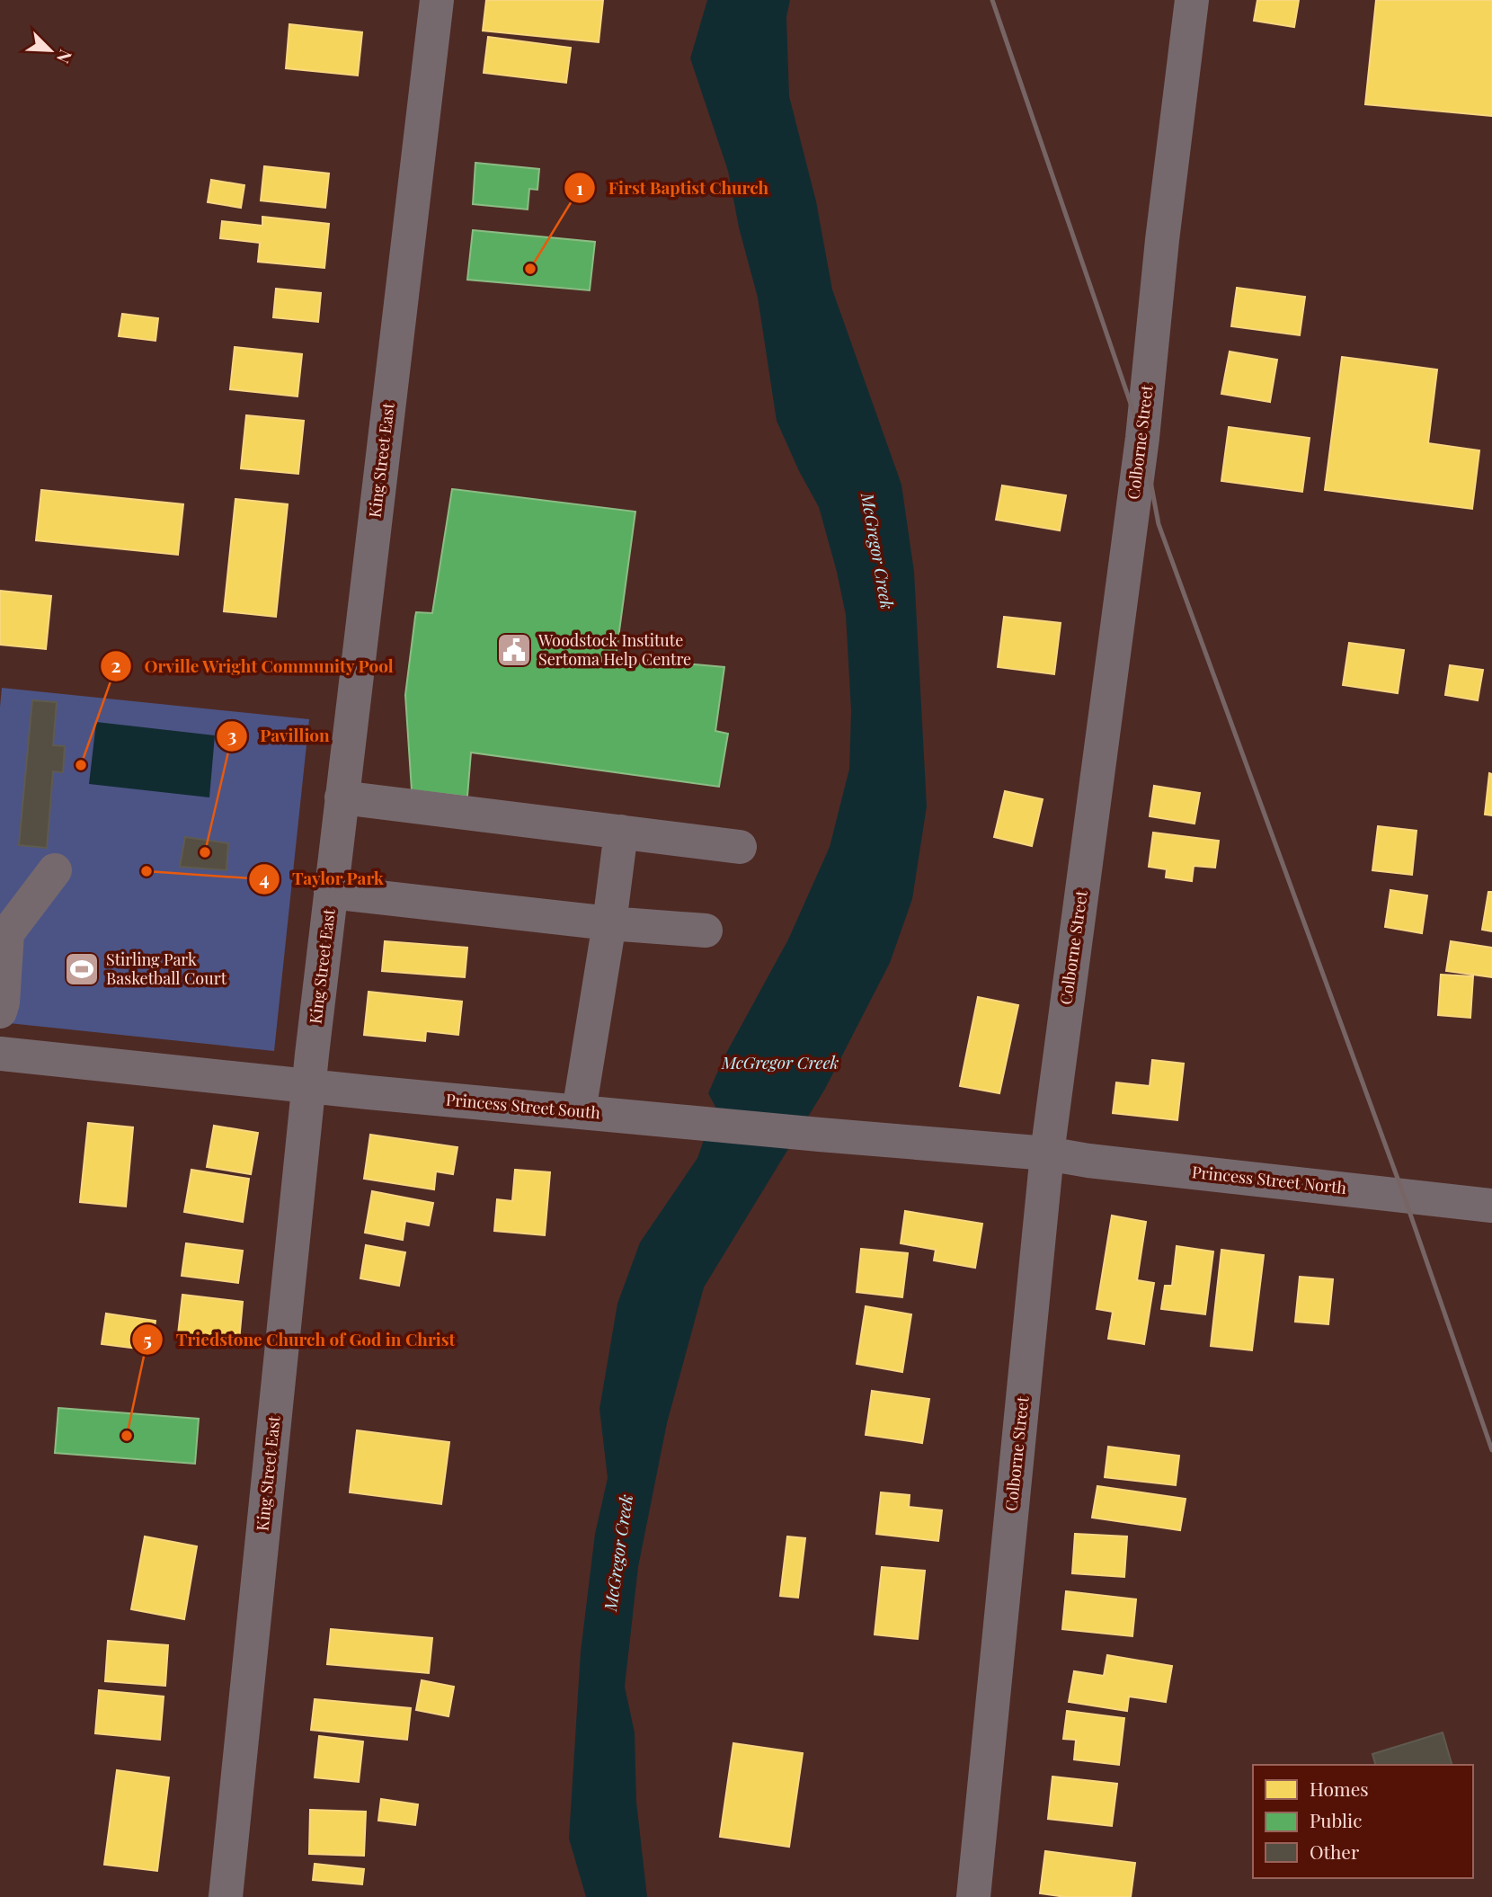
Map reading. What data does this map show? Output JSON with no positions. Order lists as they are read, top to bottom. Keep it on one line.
{"streets":{"street":["Colborne Street","King Street East","Princess Street South","Princess Street North"]},"crossings":[["Colborne Street","Princess Street South"],["Colborne Street","Princess Street North"],["King Street East","Princess Street South"],["Princess Street South","Princess Street North"]],"water":["McGregor Creek"],"places":{"other":["First Baptist Church","Orville Wright Community Pool","Pavillion","Taylor Park","Triedstone Church of God in Christ"],"public building":["Woodstock Institute Sertoma Help Centre"],"sports":["Stirling Park Basketball Court"]},"legend":["Homes","Public","Other"],"north":"bottom right"}
